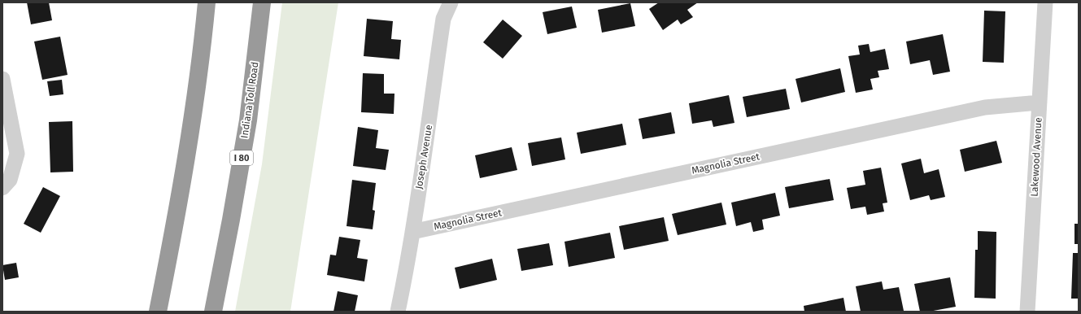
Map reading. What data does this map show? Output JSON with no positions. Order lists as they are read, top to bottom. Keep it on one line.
{"streets":{"highway":["Indiana Toll Road","I 80"],"street":["Joseph Avenue","Lakewood Avenue","Magnolia Street"]},"crossings":[["Joseph Avenue","Magnolia Street"],["Lakewood Avenue","Magnolia Street"]]}
